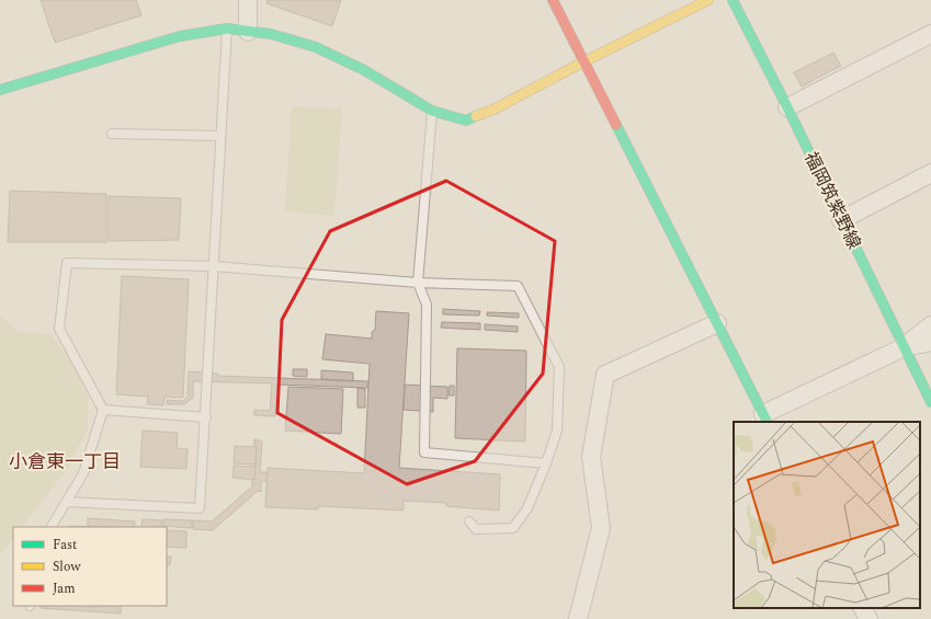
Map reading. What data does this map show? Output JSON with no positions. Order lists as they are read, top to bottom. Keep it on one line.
{"streets":{"street":["福岡筑紫野線"]},"districts":["小倉東一丁目"],"legend":["Fast","Slow","Jam"]}
